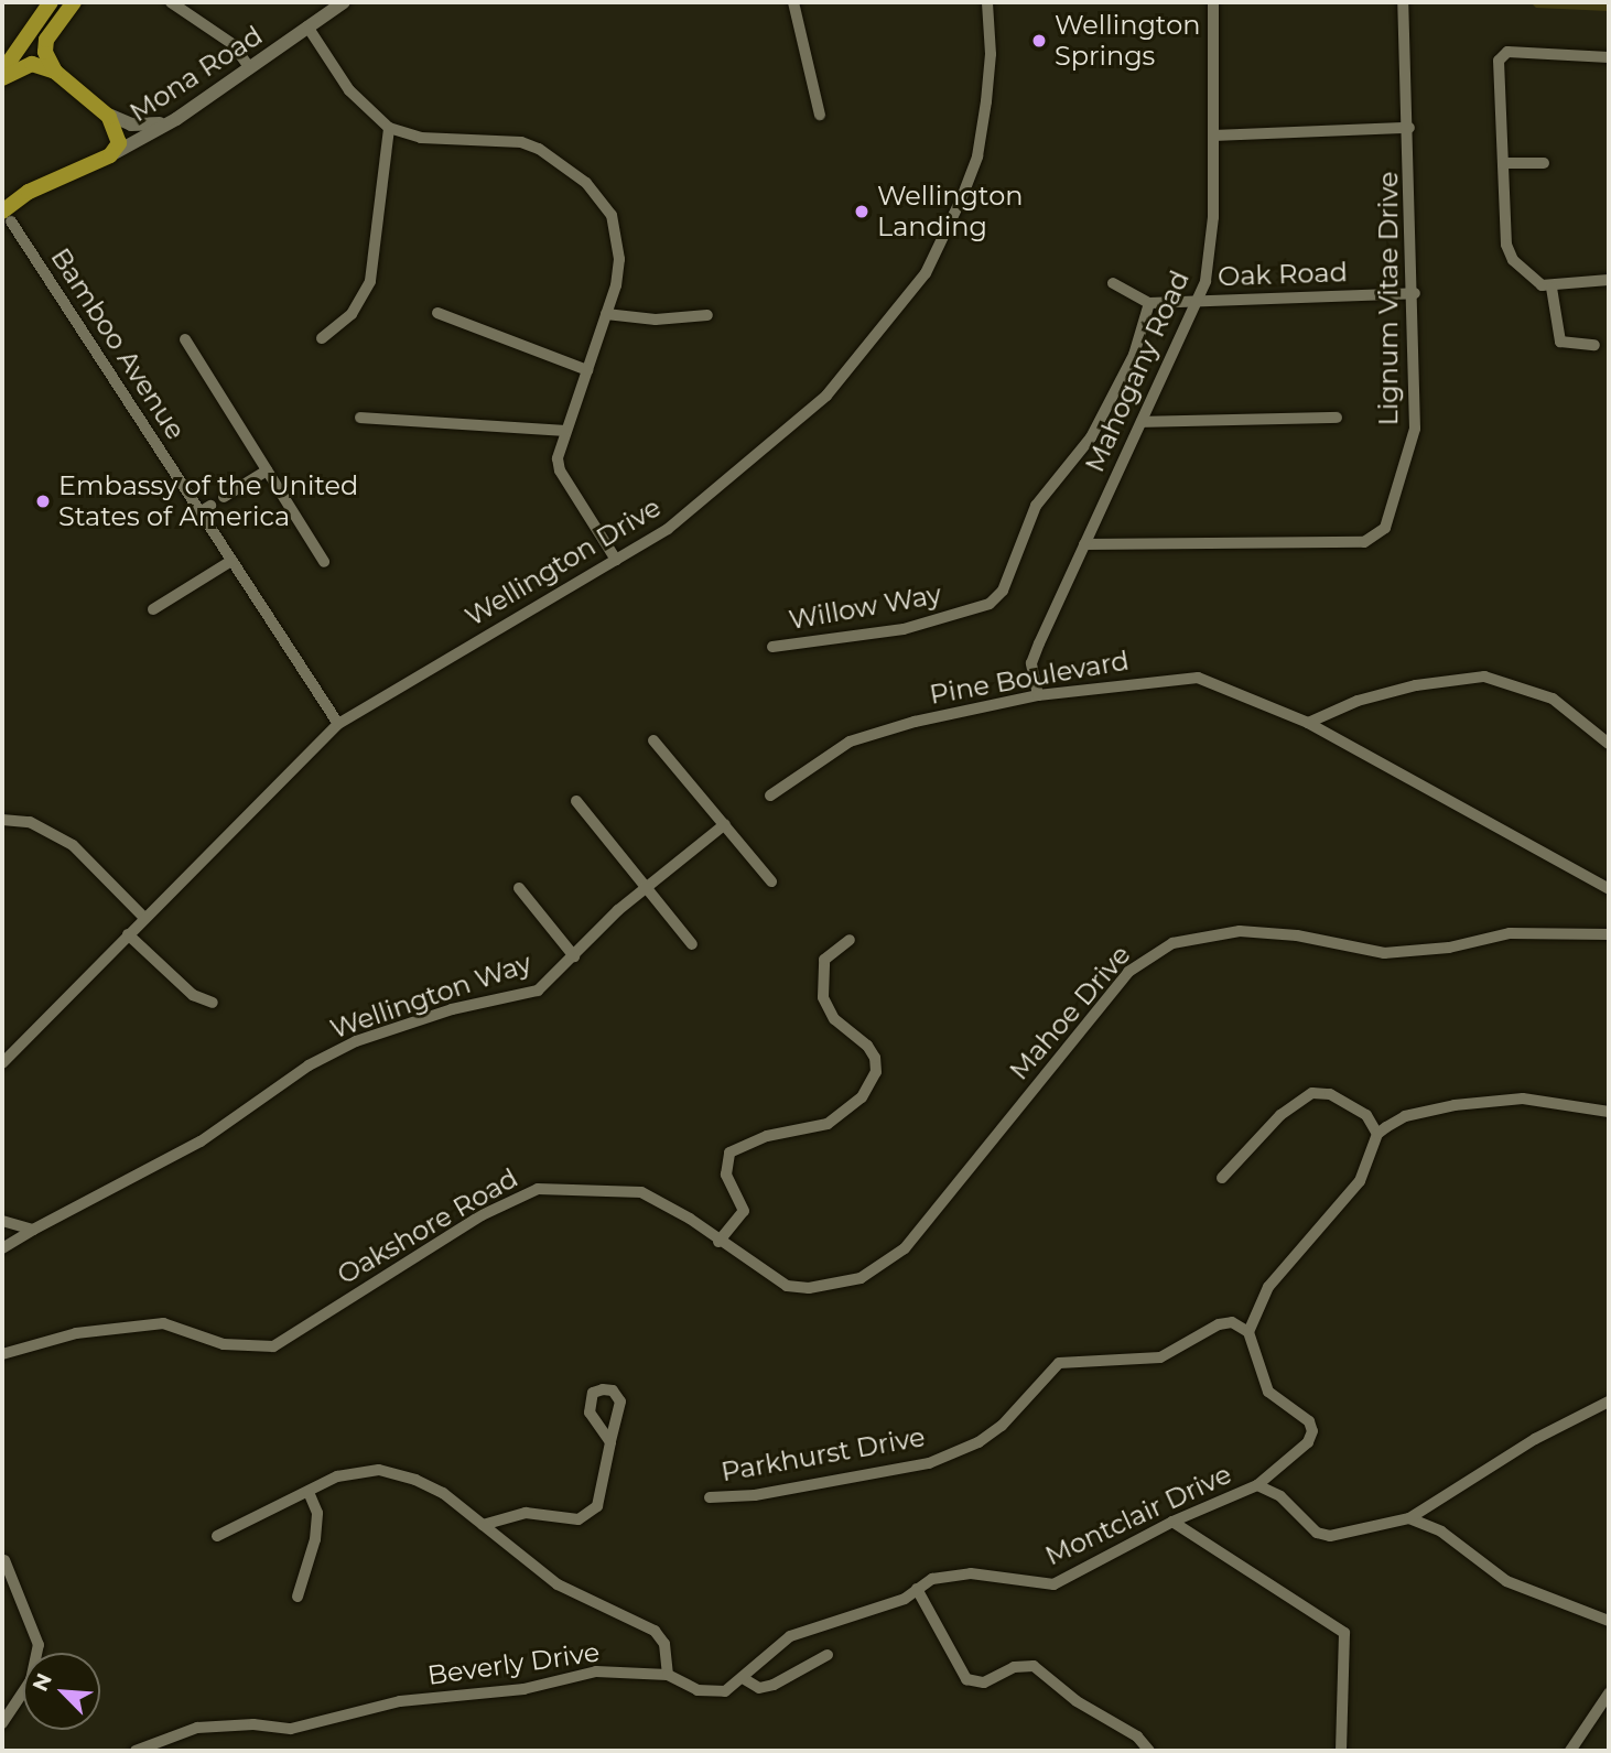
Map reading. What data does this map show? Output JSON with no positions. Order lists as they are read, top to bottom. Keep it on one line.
{"streets":{"street":["Mona Road","Oak Road","Lignum Vitae Drive","Bamboo Avenue","Mahogany Road","Wellington Drive","Willow Way","Pine Boulevard","Wellington Way","Mahoe Drive","Oakshore Road","Parkhurst Drive","Montclair Drive","Beverly Drive"]},"crossings":[["Oak Road","Lignum Vitae Drive"],["Oak Road","Mahogany Road"],["Lignum Vitae Drive","Mahogany Road"],["Bamboo Avenue","Wellington Drive"],["Mahogany Road","Pine Boulevard"],["Mahoe Drive","Oakshore Road"],["Montclair Drive","Beverly Drive"]],"places":["Wellington Springs","Wellington Landing","Embassy of the United States of America"],"north":"top left"}
